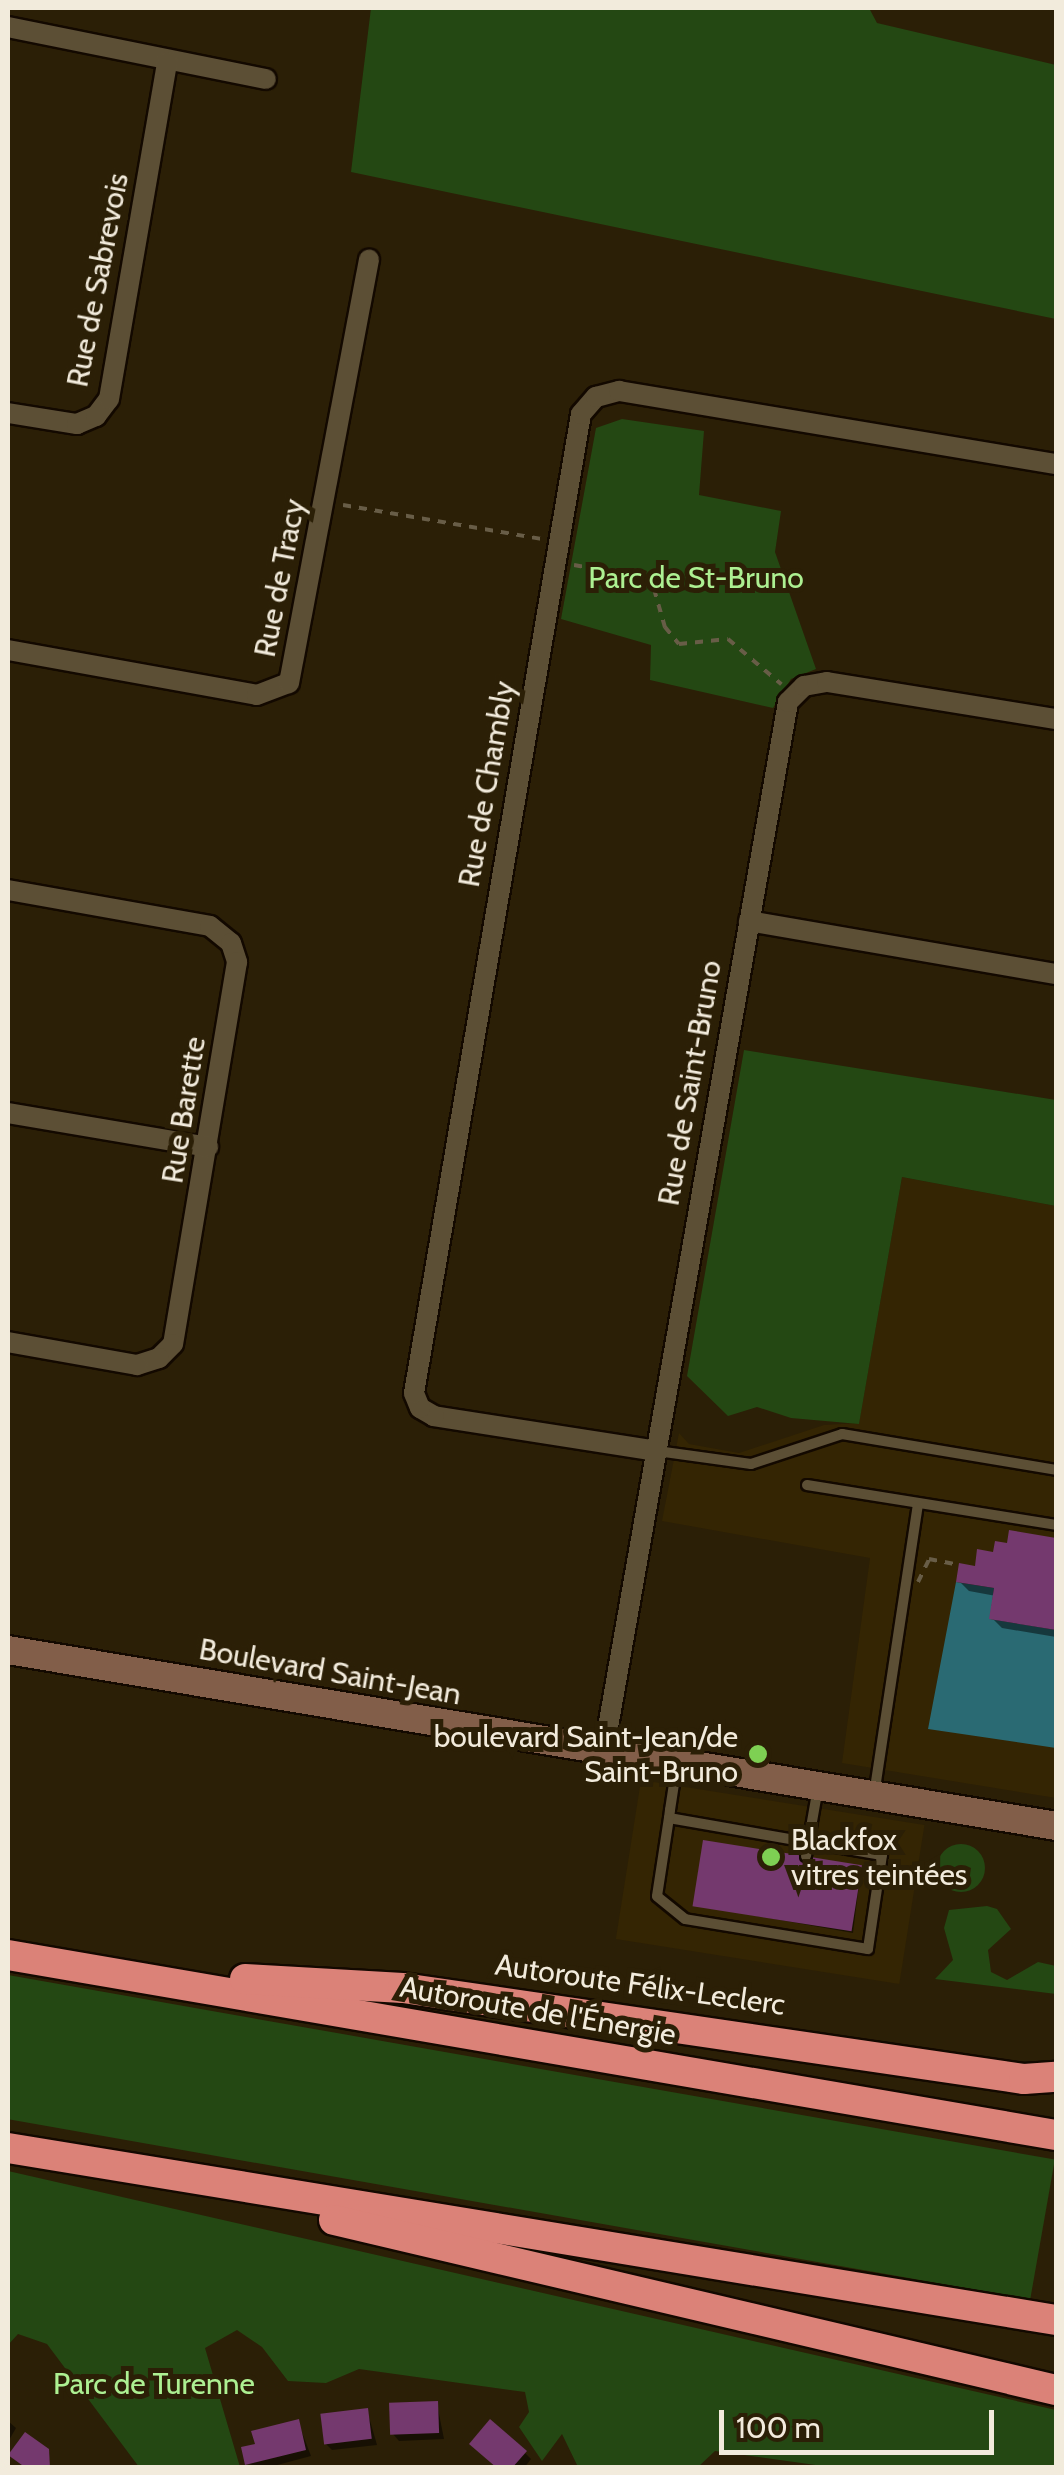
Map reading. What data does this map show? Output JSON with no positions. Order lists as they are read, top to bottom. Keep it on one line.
{"streets":{"highway":["Autoroute Félix-Leclerc","Autoroute de l'Énergie"],"street":["Rue de Sabrevois","Rue de Tracy","Rue de Chambly","Rue de Saint-Bruno","Rue Barette","Boulevard Saint-Jean"]},"crossings":[["Rue de Chambly","Rue de Saint-Bruno"],["Rue de Saint-Bruno","Boulevard Saint-Jean"],["Autoroute Félix-Leclerc","Autoroute de l'Énergie"]],"parks":["Parc de St-Bruno","Parc de Turenne"],"places":["boulevard Saint-Jean/de Saint-Bruno","Blackfox vitres teintées"],"scale_bar":"100 m"}
